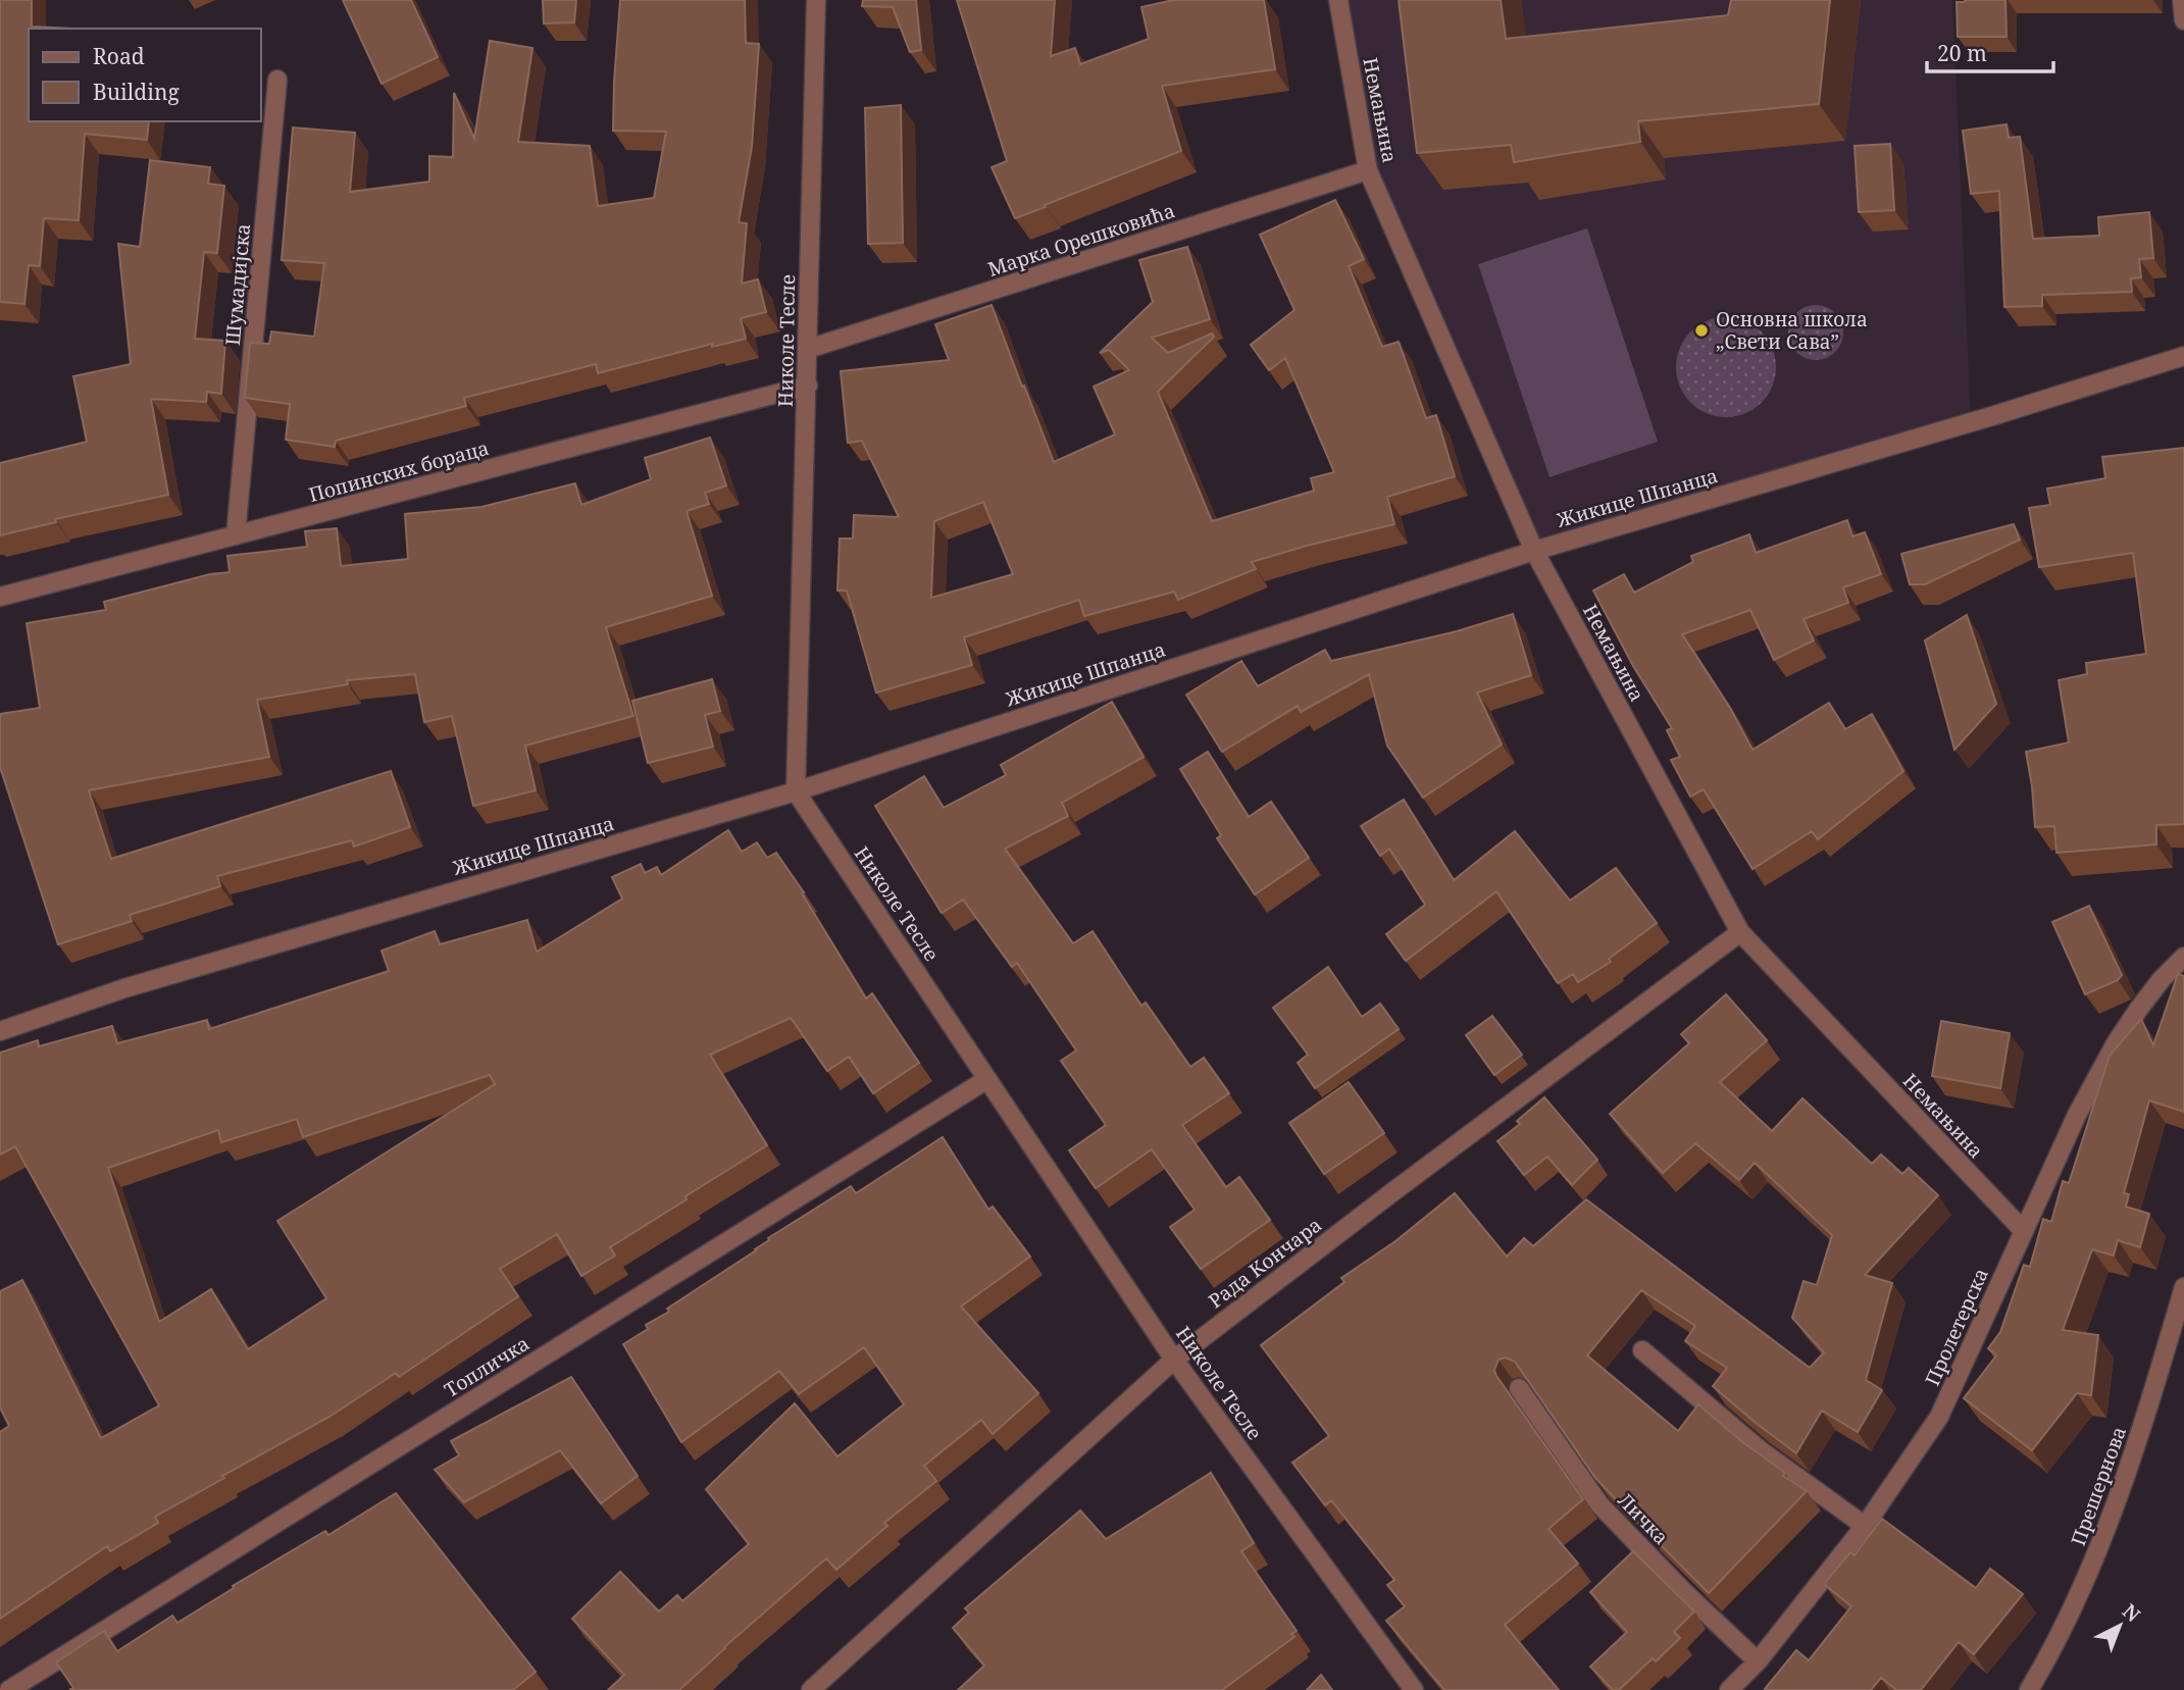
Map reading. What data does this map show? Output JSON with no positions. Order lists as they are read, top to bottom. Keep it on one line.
{"streets":{"street":["Немањина","Марка Орешковића","Шумадијска","Николе Тесле","Попинских бораца","Жикице Шпанца","Рада Кончара","Пролетерска","Топличка","Прешернова","Личка"]},"crossings":[["Немањина","Марка Орешковића"],["Немањина","Жикице Шпанца"],["Немањина","Рада Кончара"],["Немањина","Пролетерска"],["Марка Орешковића","Николе Тесле"],["Шумадијска","Попинских бораца"],["Николе Тесле","Попинских бораца"],["Николе Тесле","Жикице Шпанца"],["Николе Тесле","Рада Кончара"],["Николе Тесле","Топличка"],["Пролетерска","Личка"]],"places":["Основна школа „Свети Сава”"],"legend":["Road","Building"],"scale_bar":"20 m","north":"top right"}
